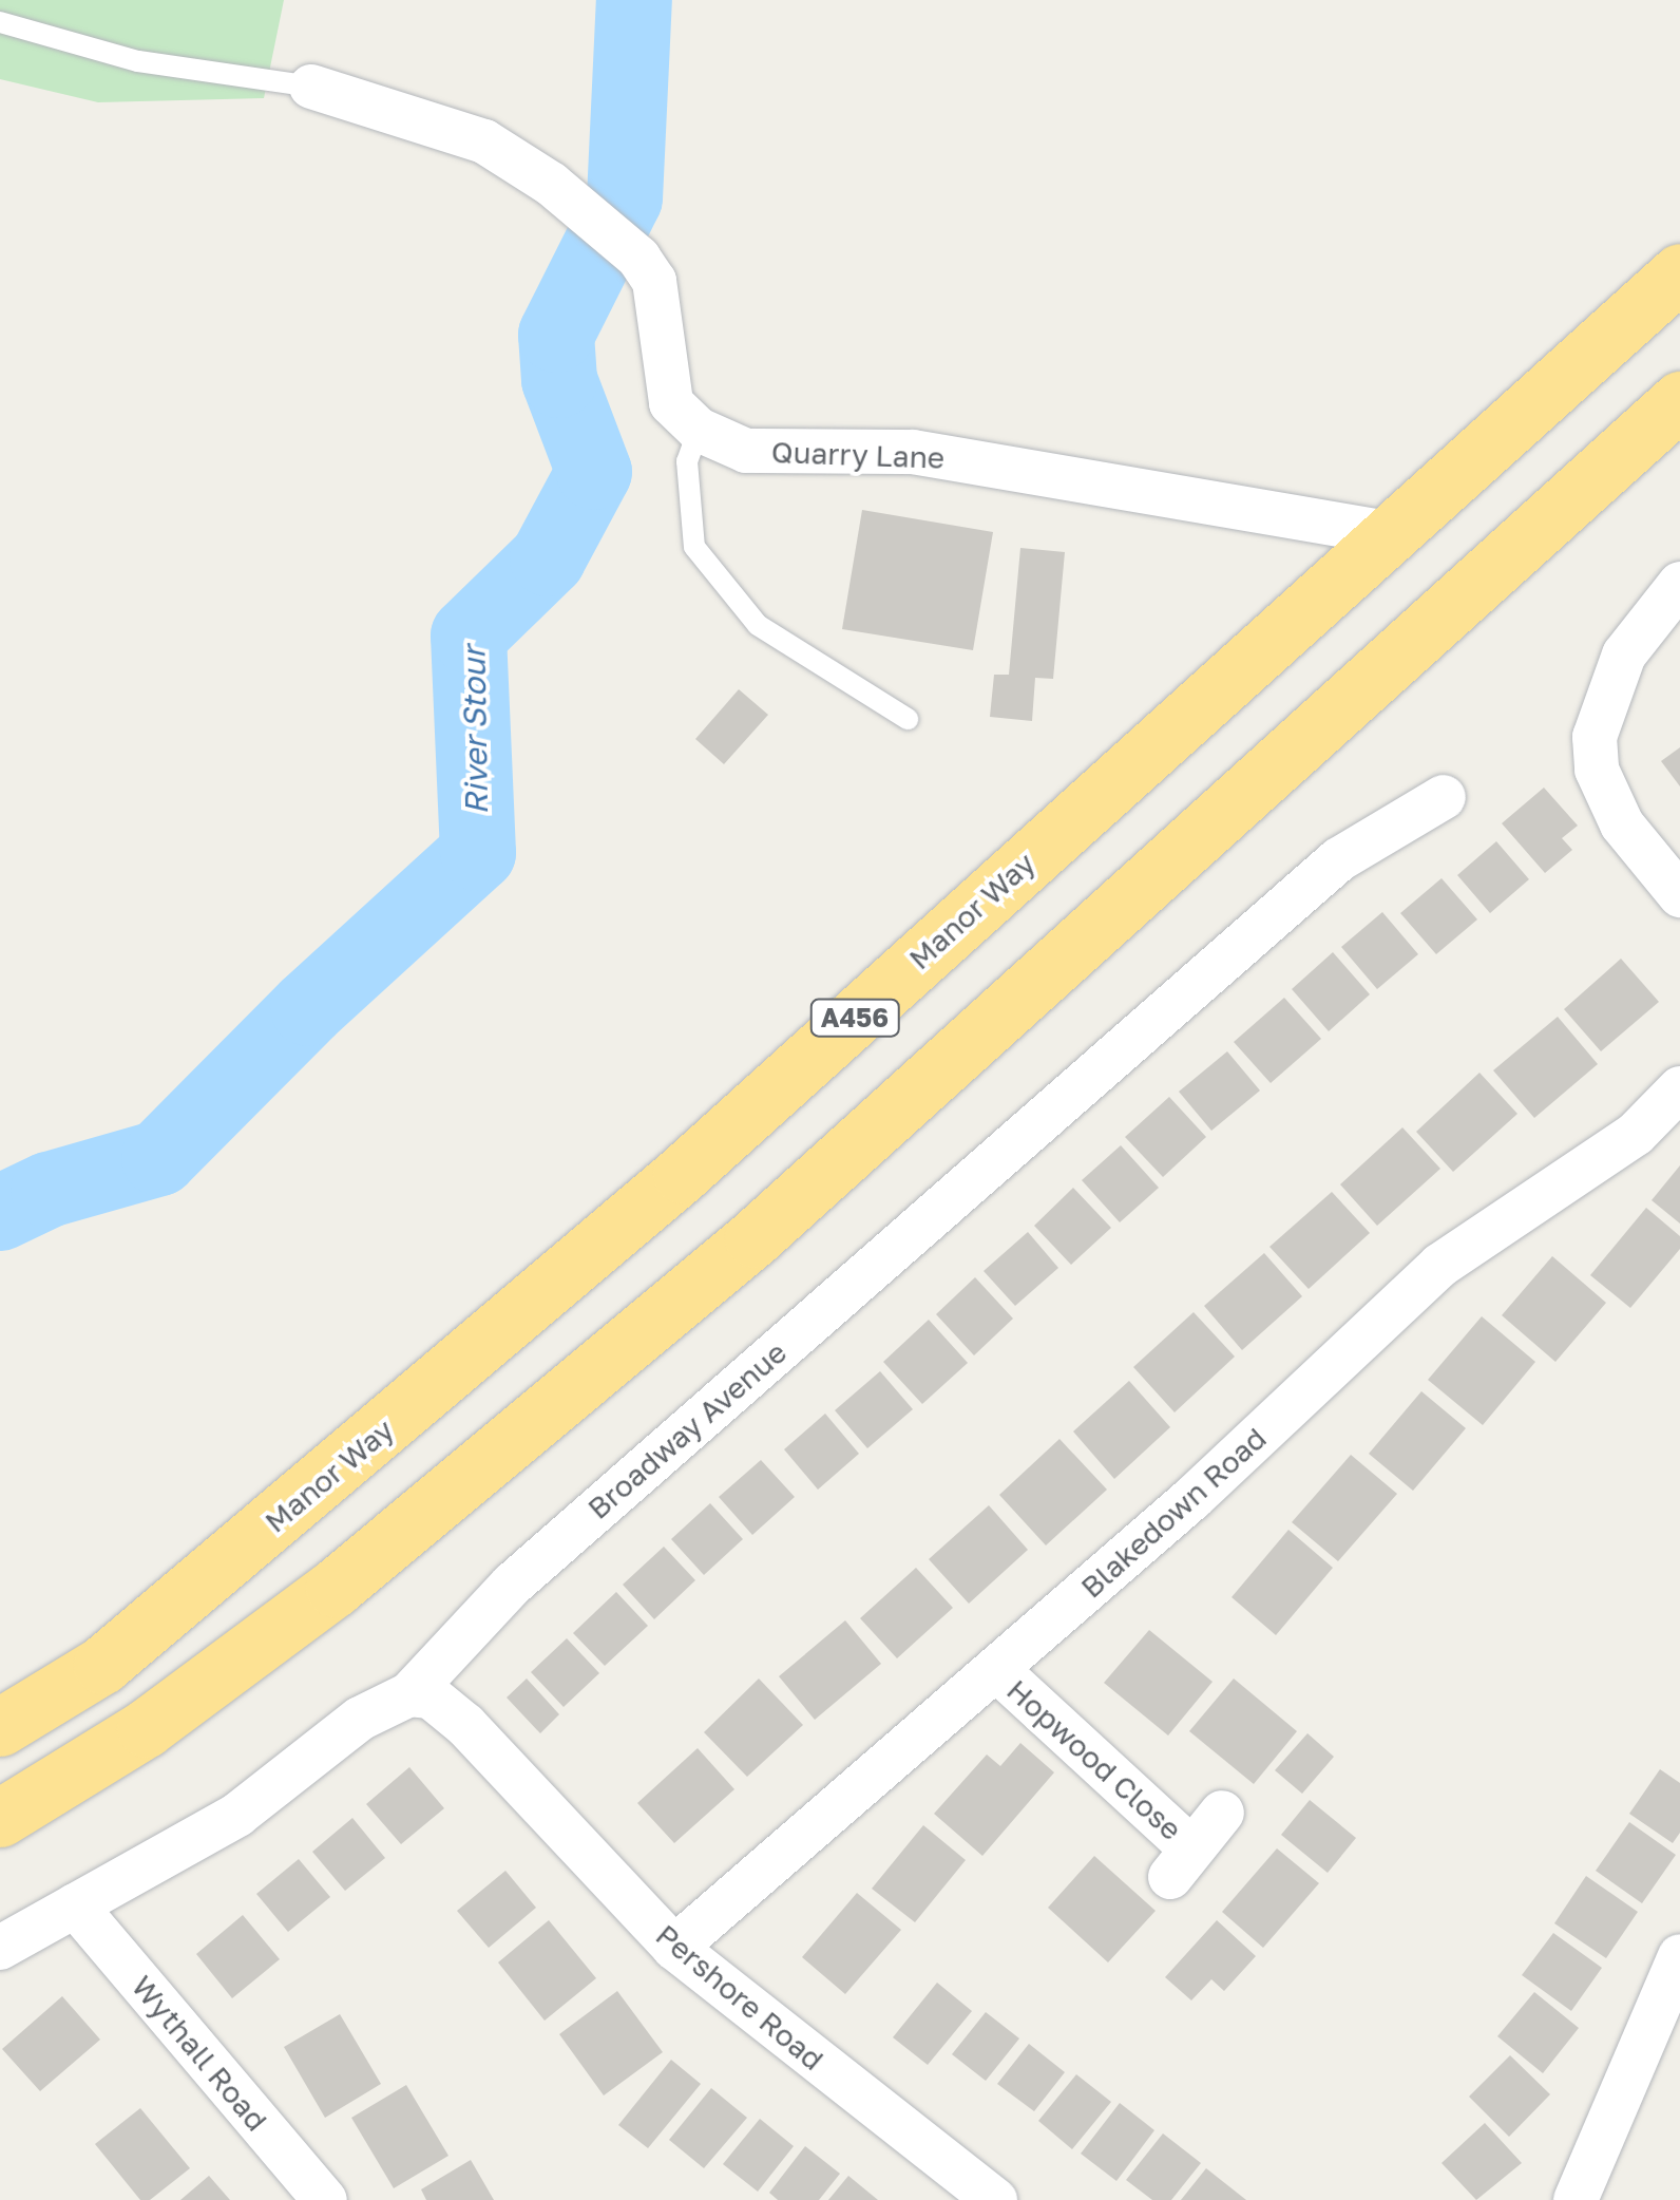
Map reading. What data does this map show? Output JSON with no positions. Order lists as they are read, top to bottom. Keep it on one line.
{"streets":{"highway":["Manor Way","A456"],"street":["Quarry Lane","Broadway Avenue","Blakedown Road","Hopwood Close","Pershore Road","Wythall Road"]},"crossings":[["Quarry Lane","Manor Way"],["Broadway Avenue","Pershore Road"],["Broadway Avenue","Wythall Road"],["Blakedown Road","Hopwood Close"],["Blakedown Road","Pershore Road"]],"water":["River Stour"]}
